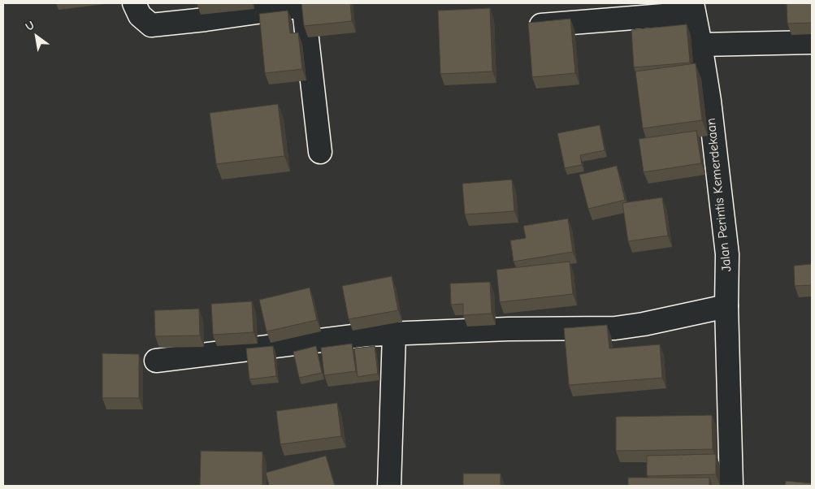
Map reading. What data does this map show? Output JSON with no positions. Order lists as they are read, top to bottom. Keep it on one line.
{"streets":{"street":["Jalan Perintis Kemerdekaan"]},"north":"top left"}
